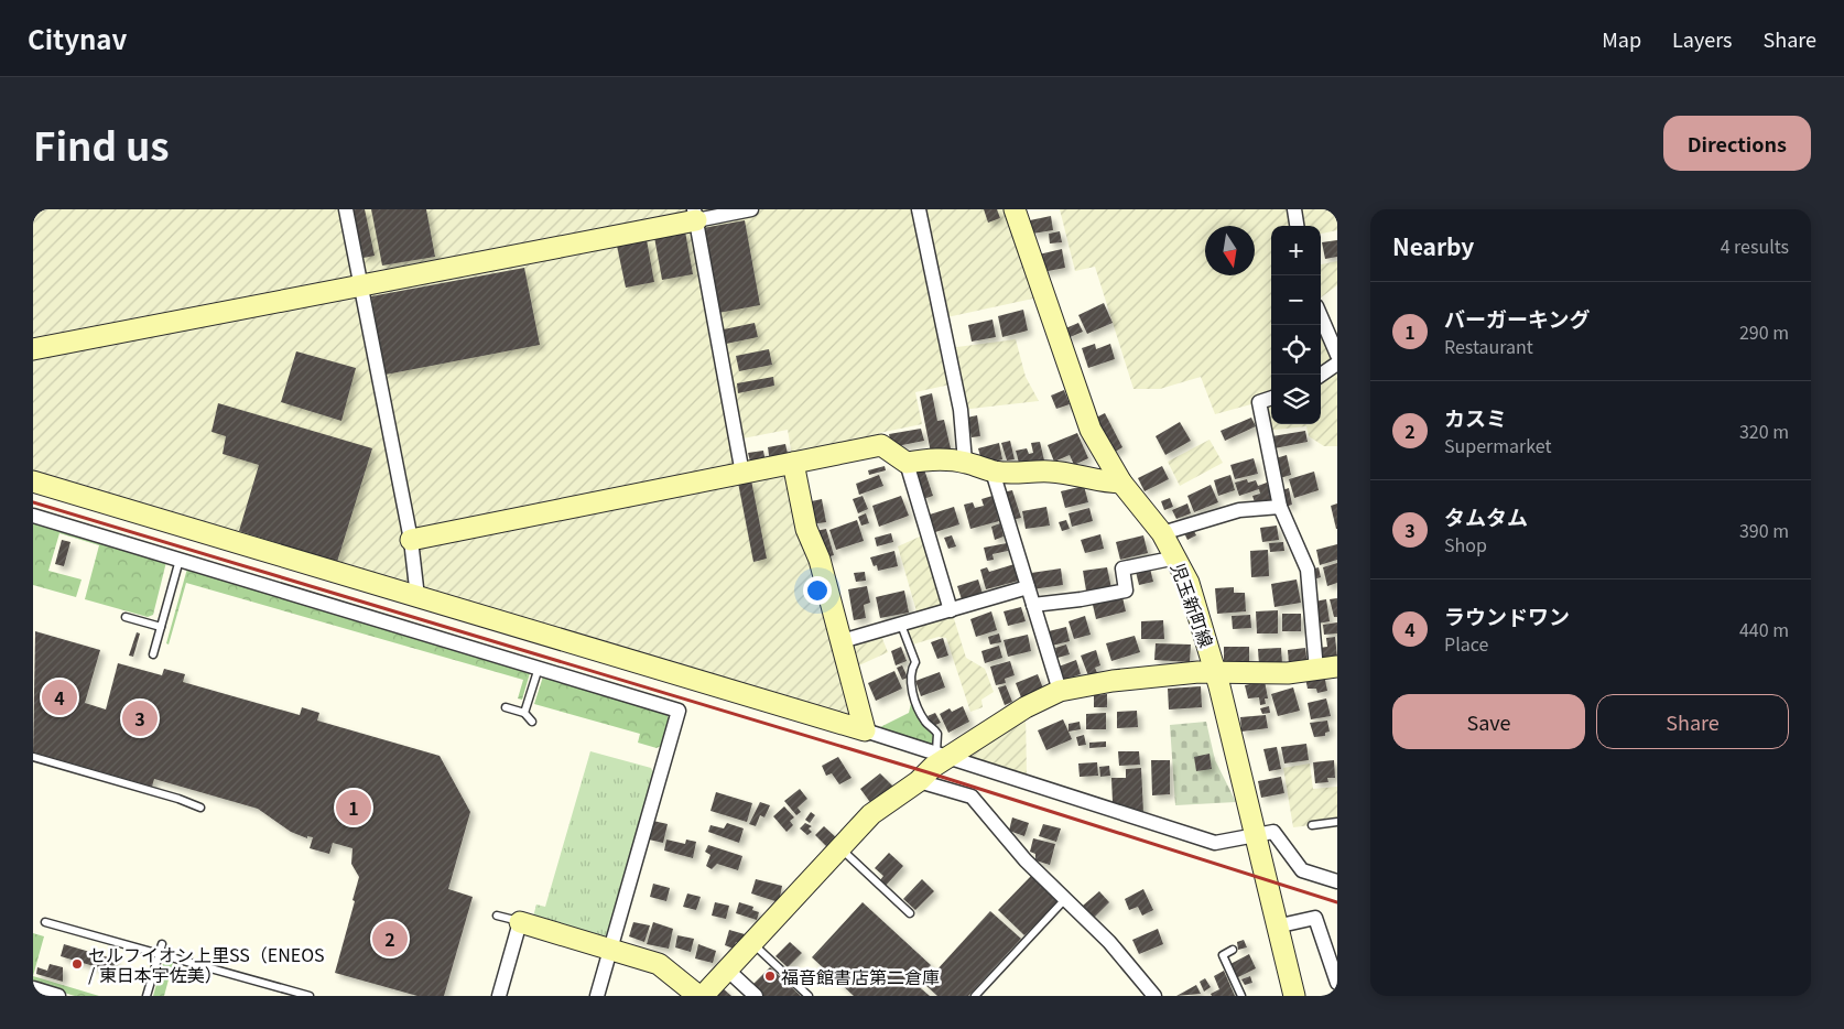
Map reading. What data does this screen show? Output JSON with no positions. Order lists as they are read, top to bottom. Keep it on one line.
{"streets":{"street":["児玉新町線"]},"places":["セルフイオン上里SS（ENEOS / 東日本宇佐美）","福音館書店第二倉庫"],"north":"bottom","page":{"header":"Citynav","nav":["Map","Layers","Share"],"title":"Find us","buttons":["Directions",["Save","Share"]],"heading":["Nearby","4 results"],"map_buttons":["+","−"],"list":[{"mark":"1","name":"バーガーキング","note":"Restaurant","value":"290 m"},{"mark":"2","name":"カスミ","note":"Supermarket","value":"320 m"},{"mark":"3","name":"タムタム","note":"Shop","value":"390 m"},{"mark":"4","name":"ラウンドワン","note":"Place","value":"440 m"}],"pins":["4","3","1","2"]}}
